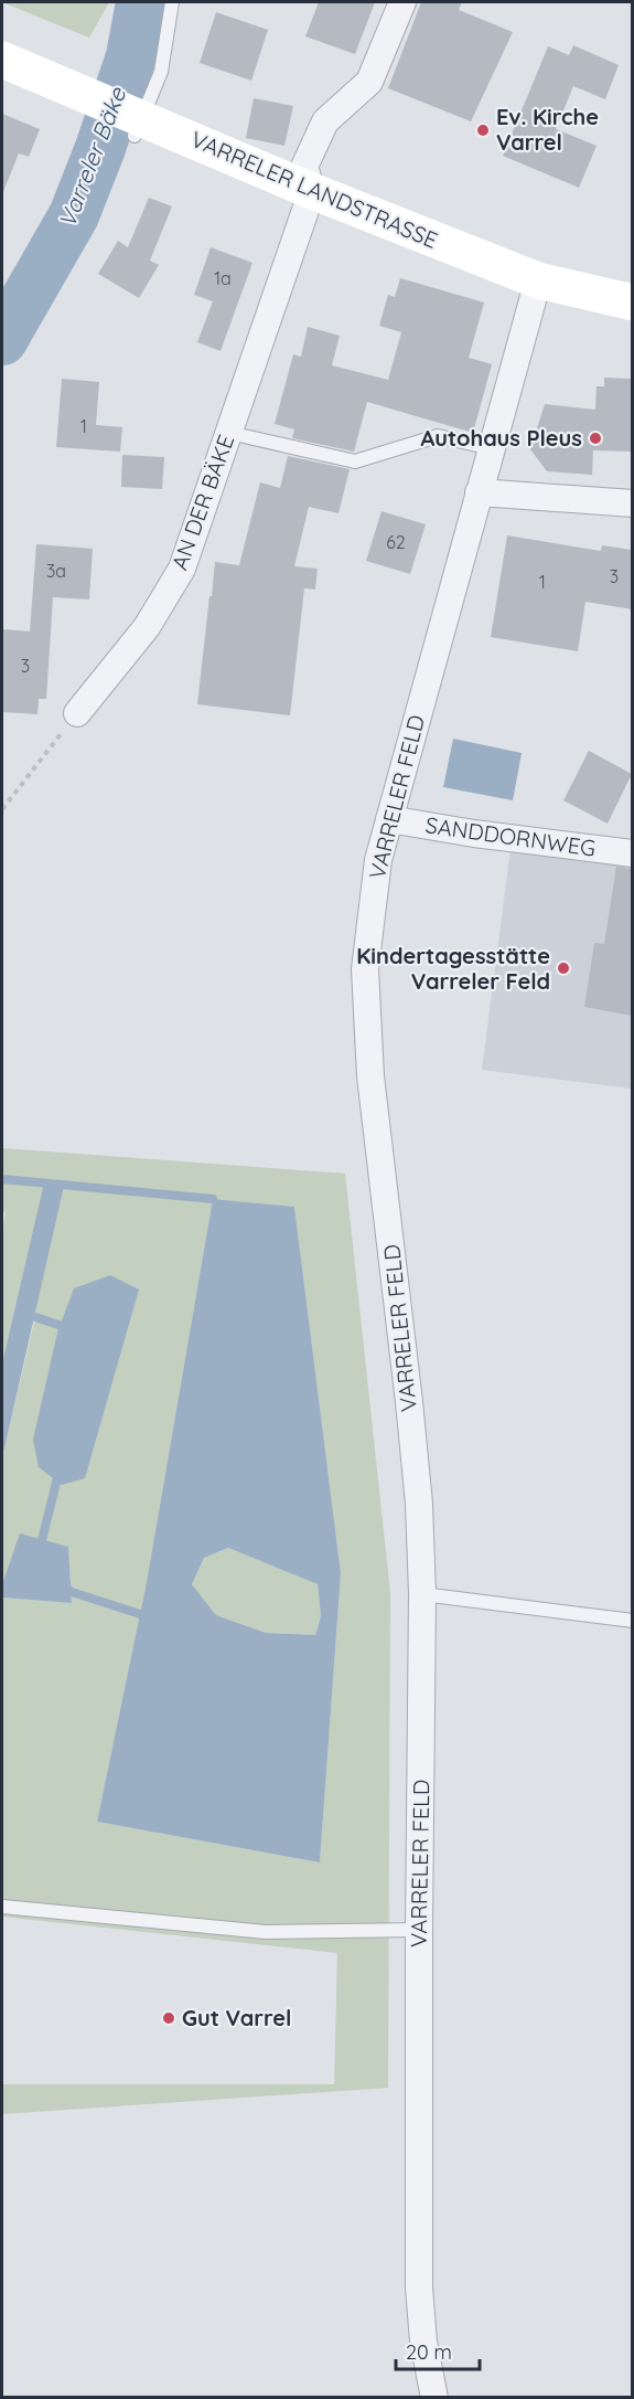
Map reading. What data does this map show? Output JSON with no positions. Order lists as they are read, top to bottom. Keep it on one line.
{"streets":{"main road":["VARRELER LANDSTRASSE"],"street":["AN DER BÄKE","VARRELER FELD","SANDDORNWEG"]},"crossings":[["VARRELER LANDSTRASSE","AN DER BÄKE"],["VARRELER LANDSTRASSE","VARRELER FELD"],["VARRELER FELD","SANDDORNWEG"]],"water":["Varreler Bäke"],"places":["Ev. Kirche Varrel","Autohaus Pleus","Kindertagesstätte Varreler Feld","Gut Varrel"],"house_numbers":["1a","1","62","3a","3","1","3"],"scale_bar":"20 m"}
